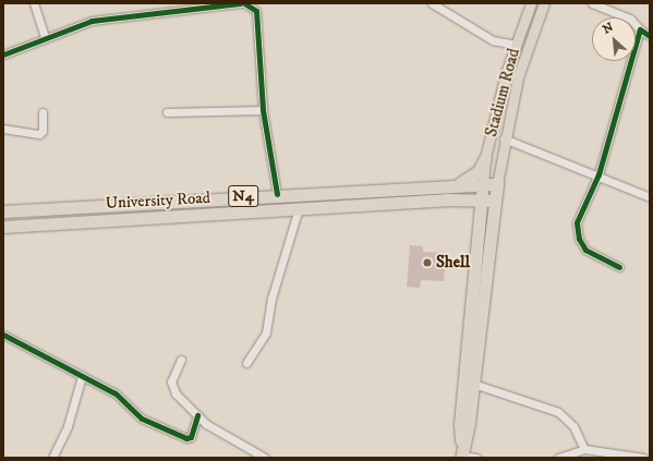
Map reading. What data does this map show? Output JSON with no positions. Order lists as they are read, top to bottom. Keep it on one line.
{"streets":{"highway":["N4","University Road"],"main road":["Stadium Road"]},"crossings":[["Stadium Road","University Road"]],"places":["Shell"],"north":"top left"}
